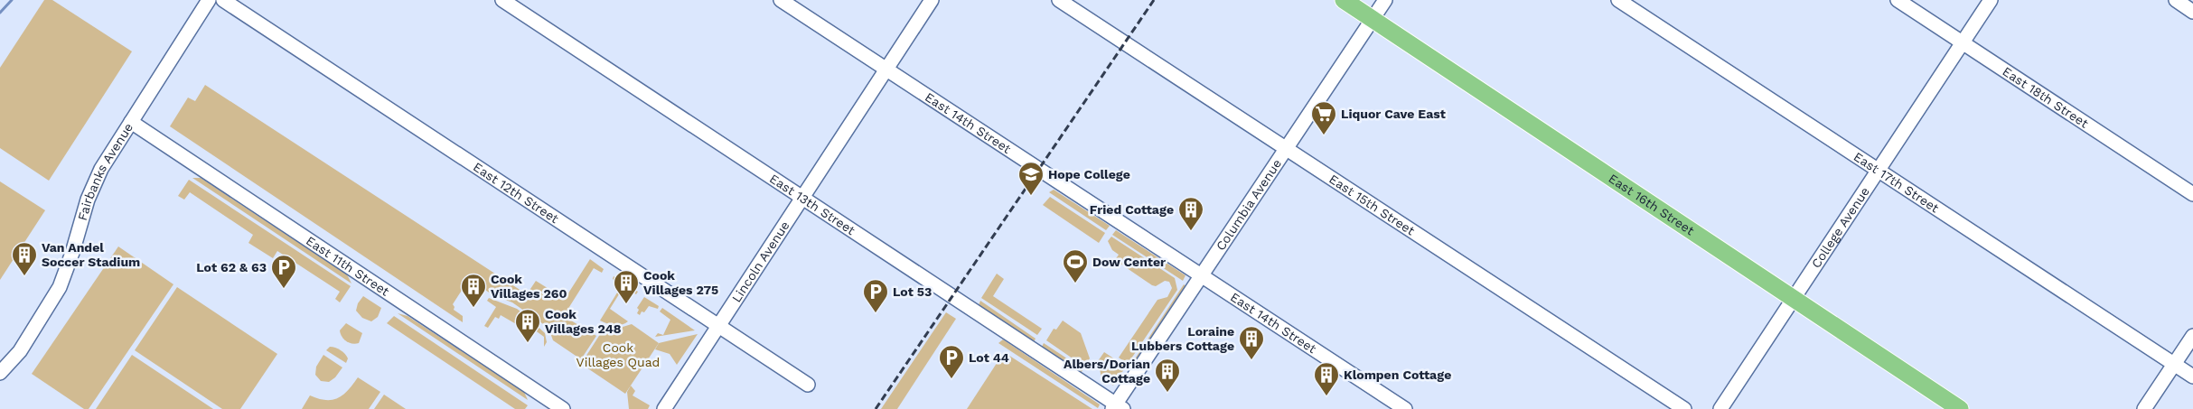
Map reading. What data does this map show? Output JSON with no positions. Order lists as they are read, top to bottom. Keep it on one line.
{"streets":{"main road":["East 16th Street"],"street":["East 18th Street","East 14th Street","Fairbanks Avenue","East 17th Street","East 12th Street","East 13th Street","Columbia Avenue","East 15th Street","College Avenue","Lincoln Avenue","East 11th Street"]},"crossings":[["East 18th Street","College Avenue"],["East 14th Street","Columbia Avenue"],["East 14th Street","Lincoln Avenue"],["Fairbanks Avenue","East 11th Street"],["East 17th Street","College Avenue"],["East 12th Street","Lincoln Avenue"],["East 13th Street","Columbia Avenue"],["East 13th Street","Lincoln Avenue"],["Columbia Avenue","East 15th Street"],["Columbia Avenue","East 16th Street"],["East 16th Street","College Avenue"]],"parks":["Cook Villages Quad"],"places":{"supermarket":["Liquor Cave East"],"school or university":["Hope College"],"building":["Fried Cottage","Van Andel Soccer Stadium","Cook Villages 275","Cook Villages 260","Cook Villages 248","Loraine Lubbers Cottage","Albers/Dorian Cottage","Klompen Cottage"],"sports":["Dow Center"],"parking":["Lot 62 & 63","Lot 53","Lot 44"]}}
